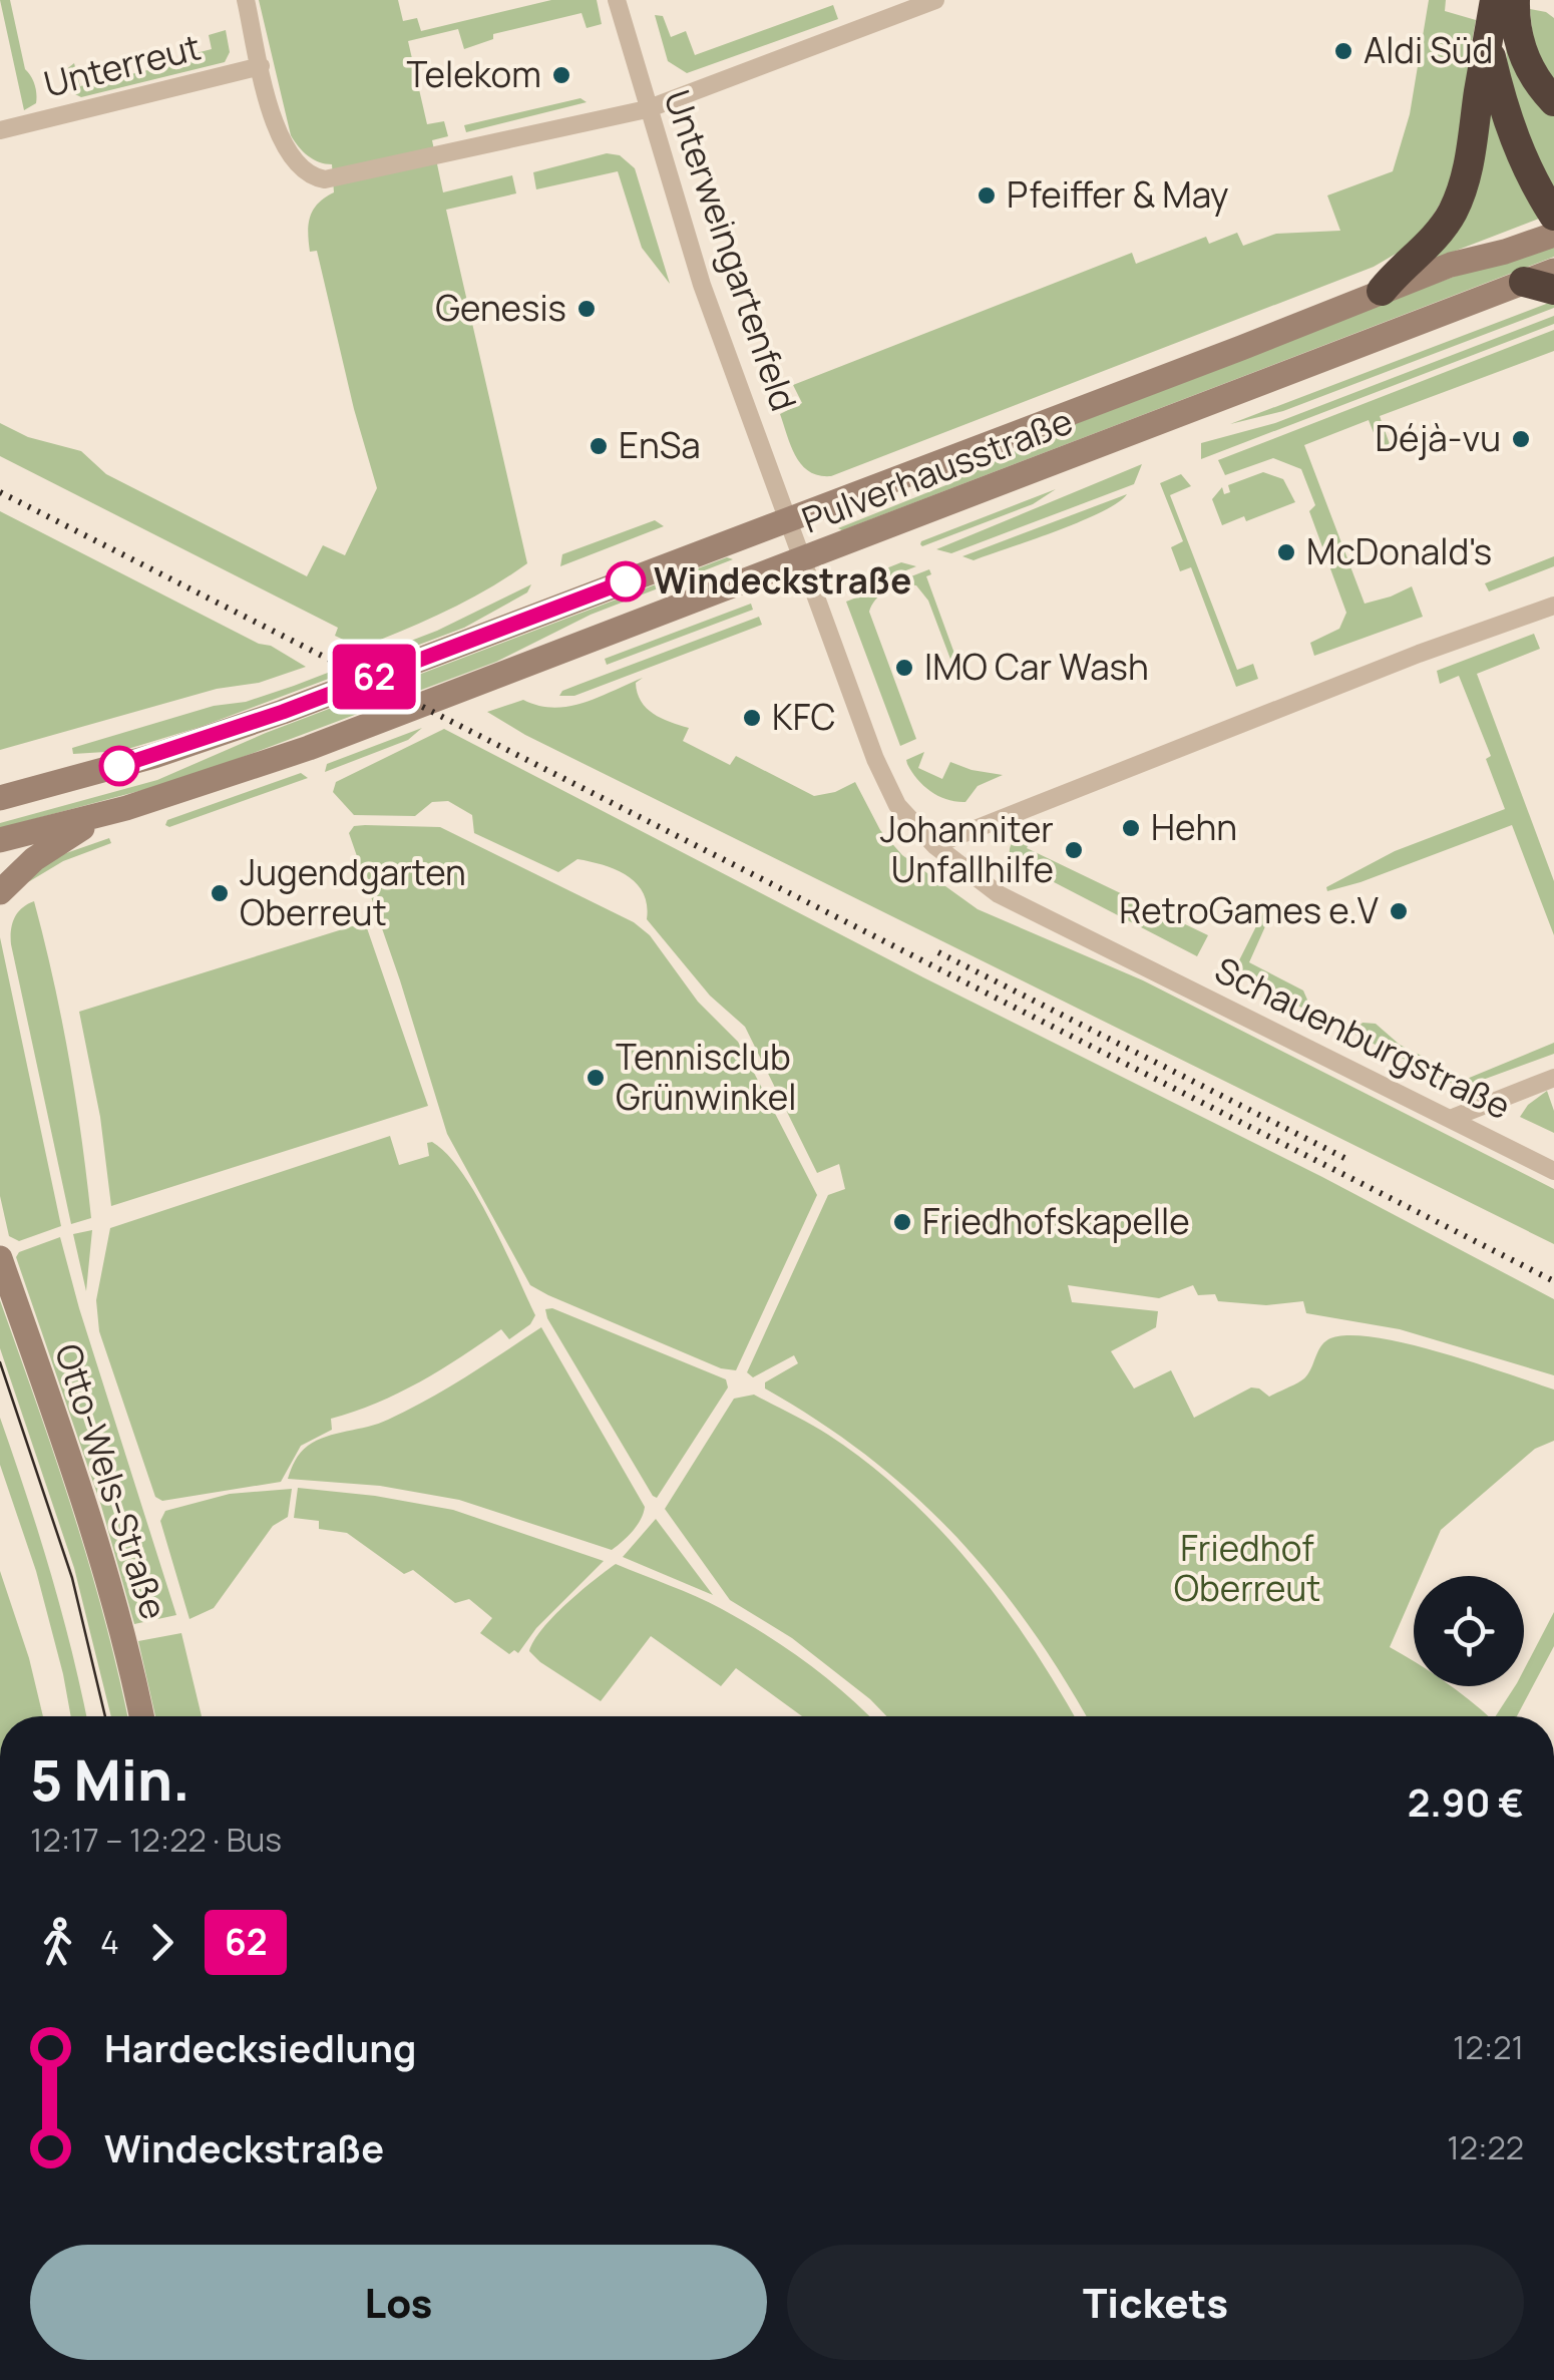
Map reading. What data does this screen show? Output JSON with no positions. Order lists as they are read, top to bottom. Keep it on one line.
{"streets":{"main road":["Pulverhausstraße","Otto-Wels-Straße"],"street":["Unterreut","Unterweingartenfeld","Schauenburgstraße"]},"crossings":[["Unterweingartenfeld","Pulverhausstraße"],["Unterweingartenfeld","Schauenburgstraße"],["Pulverhausstraße","Schauenburgstraße"]],"parks":["Friedhof Oberreut"],"places":["Aldi Süd","Telekom","Pfeiffer & May","Genesis","Déjà-vu","EnSa","McDonald's","Windeckstraße","IMO Car Wash","KFC","Hehn","Johanniter Unfallhilfe","Jugendgarten Oberreut","RetroGames e.V","Tennisclub Grünwinkel","Friedhofskapelle"],"lines":["bus line 62"],"page":{"on_map":"62","heading":["5 Min.","12:17 – 12:22 · Bus","2.90 €"],"legs":["4","62"],"list":[{"name":"Hardecksiedlung","value":"12:21"},{"name":"Windeckstraße","value":"12:22"}],"buttons":["Los","Tickets"]}}
